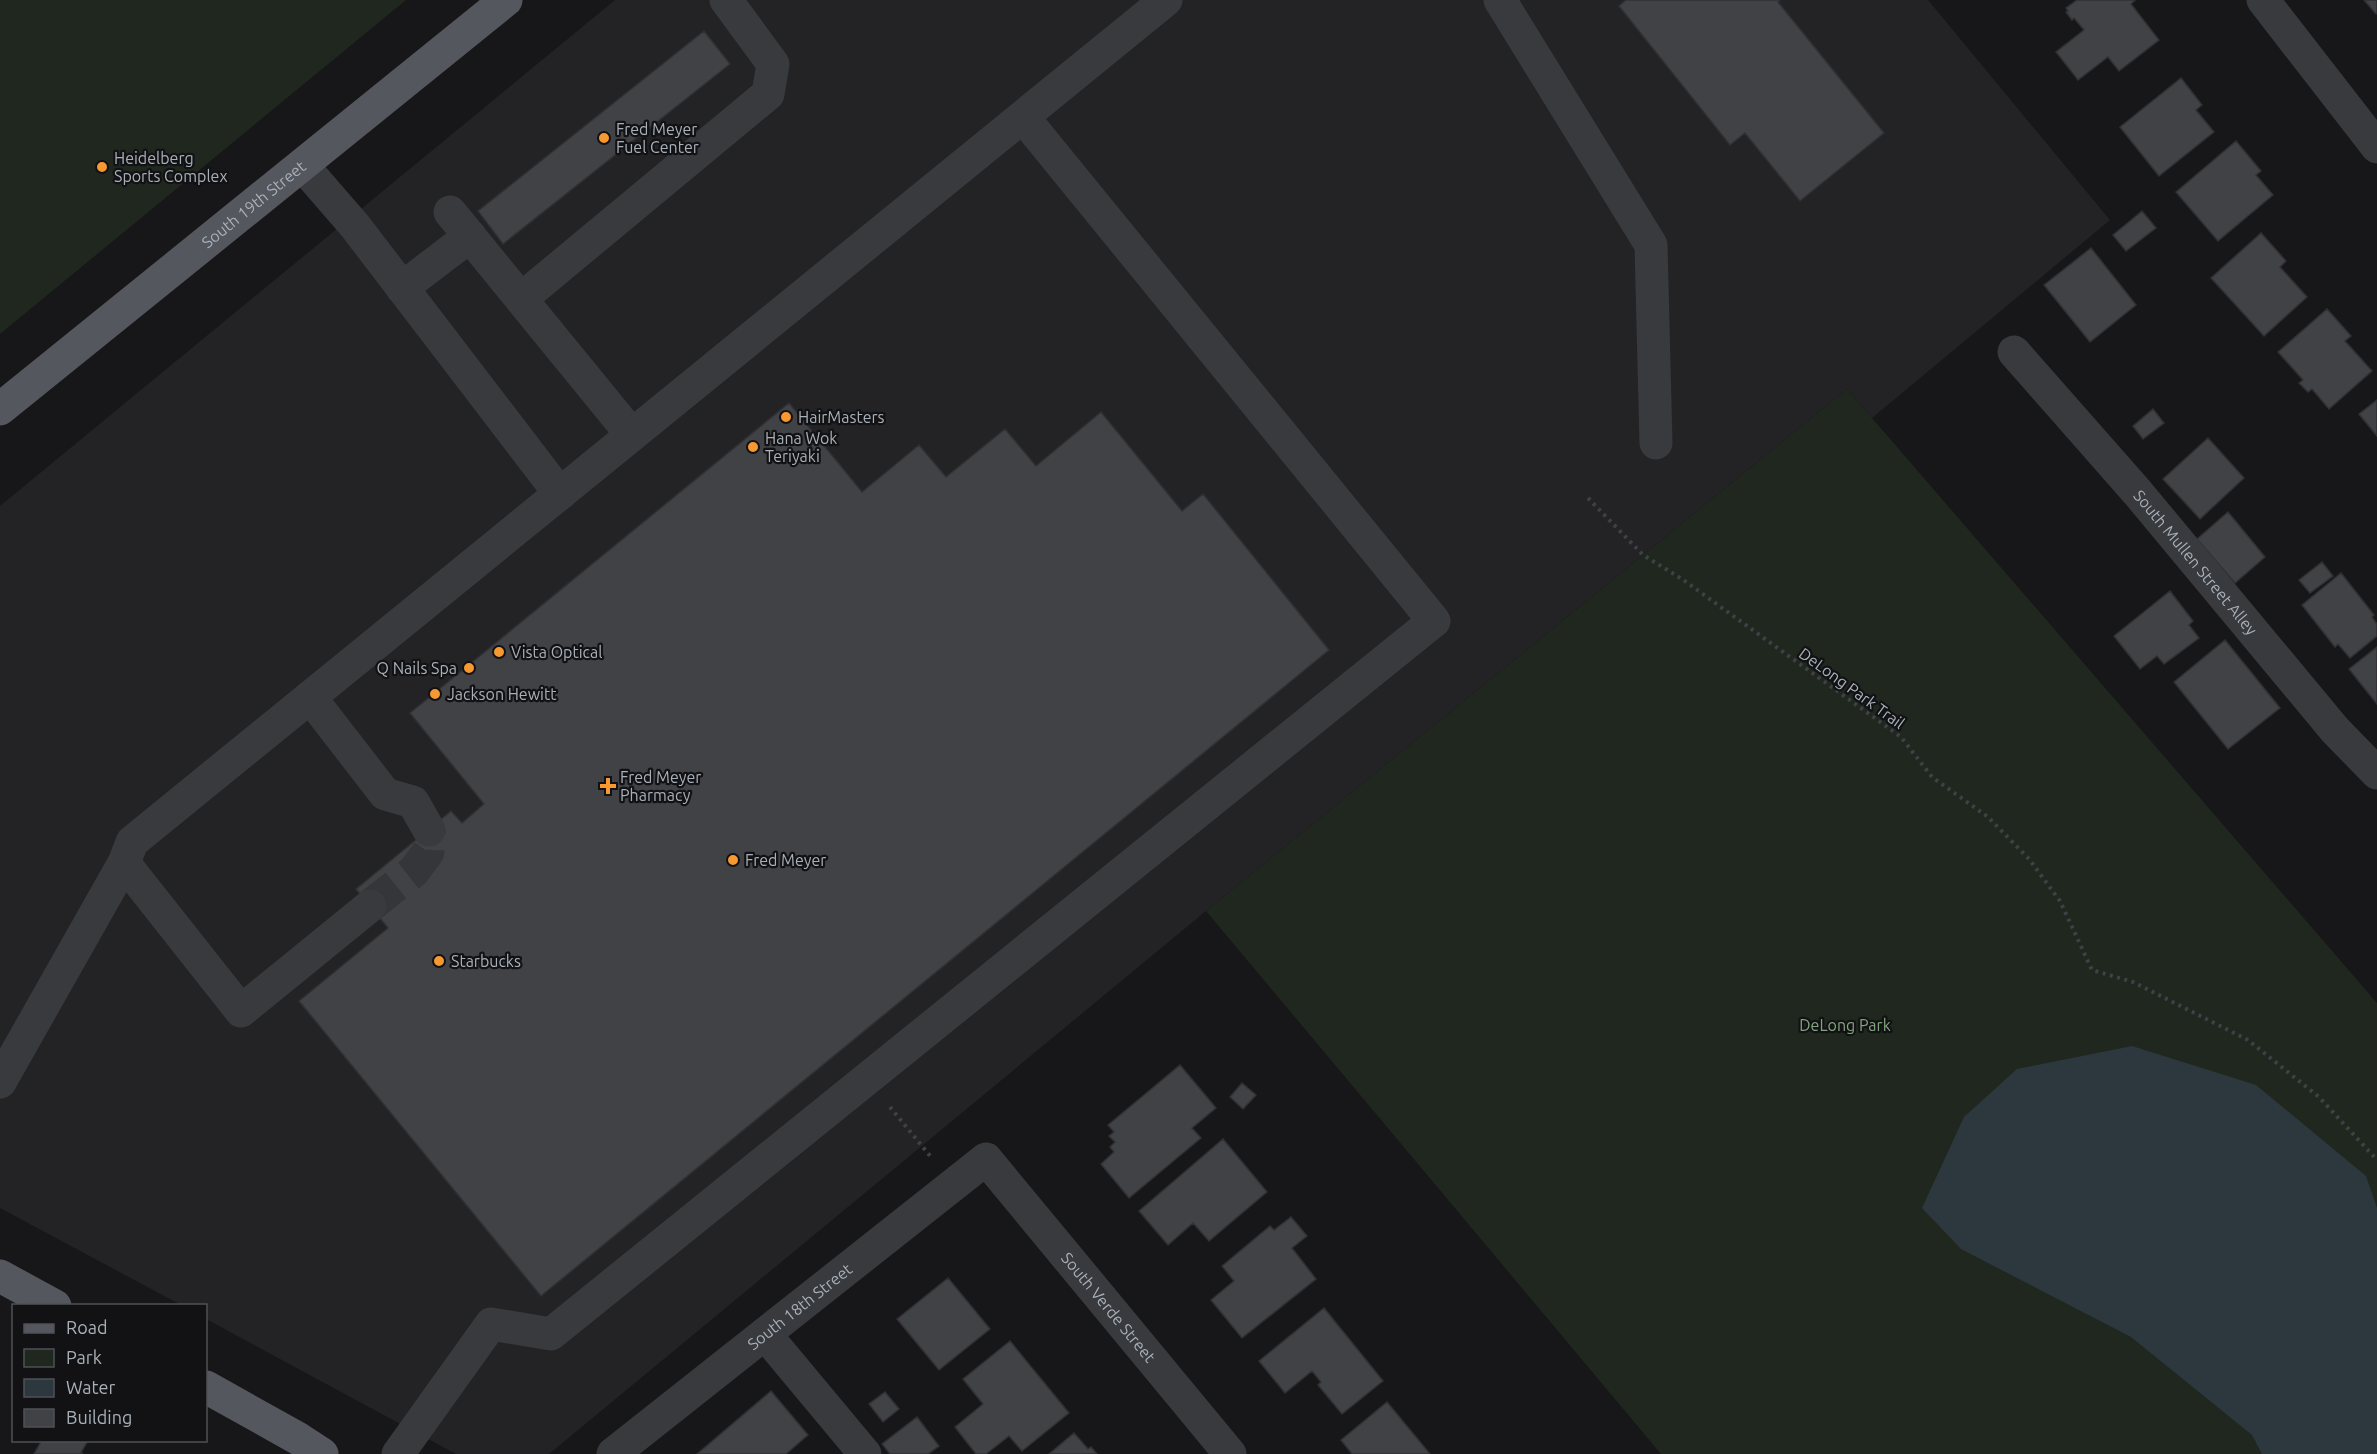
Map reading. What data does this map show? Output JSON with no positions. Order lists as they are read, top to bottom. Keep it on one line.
{"streets":{"main road":["South 19th Street"],"street":["South Mullen Street Alley","South 18th Street","South Verde Street"],"path":["DeLong Park Trail"]},"crossings":[["South 18th Street","South Verde Street"]],"parks":["DeLong Park"],"places":{"other":["Fred Meyer Fuel Center","Heidelberg Sports Complex","HairMasters","Hana Wok Teriyaki","Vista Optical","Q Nails Spa","Jackson Hewitt","Fred Meyer","Starbucks"],"health":["Fred Meyer Pharmacy"]},"legend":["Road","Park","Water","Building"]}
